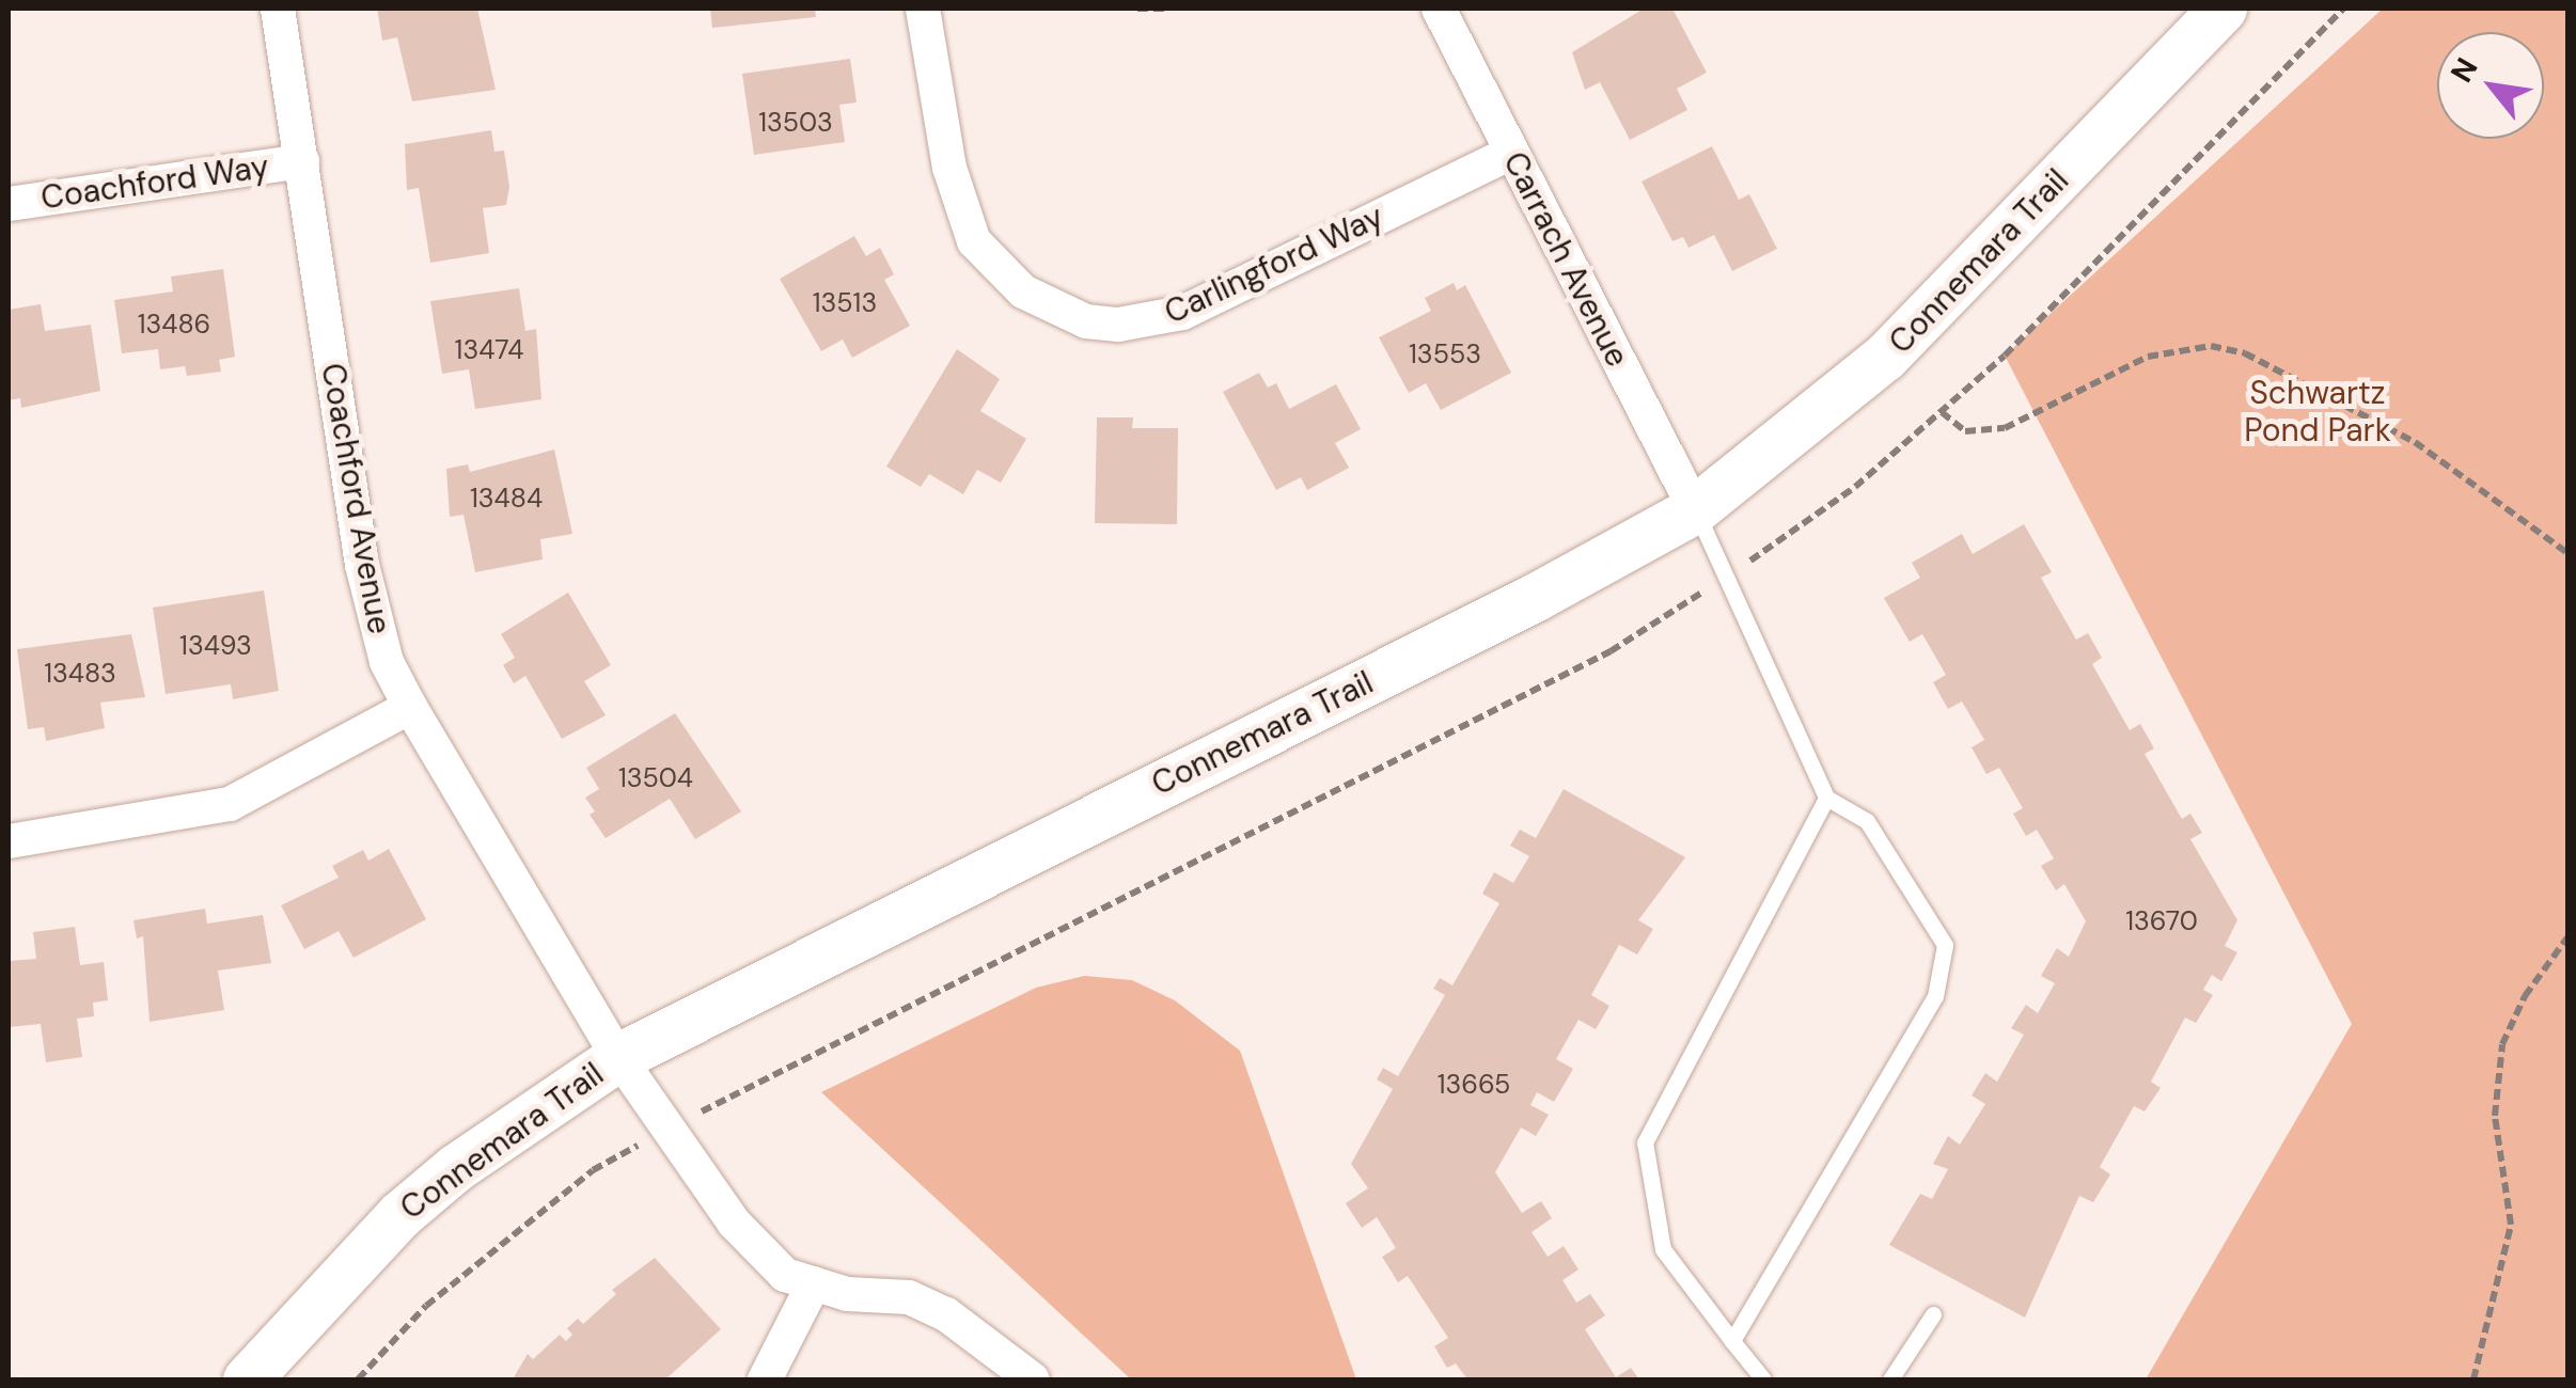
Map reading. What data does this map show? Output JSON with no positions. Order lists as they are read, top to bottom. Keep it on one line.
{"streets":{"street":["Coachford Way","Carrach Avenue","Connemara Trail","Carlingford Way","Coachford Avenue"]},"crossings":[["Coachford Way","Coachford Avenue"],["Carrach Avenue","Connemara Trail"],["Carrach Avenue","Carlingford Way"],["Connemara Trail","Coachford Avenue"]],"parks":["Schwartz Pond Park"],"house_numbers":["13503","13513","13486","13474","13553","13484","13493","13483","13504","13670","13665"],"north":"top left"}
